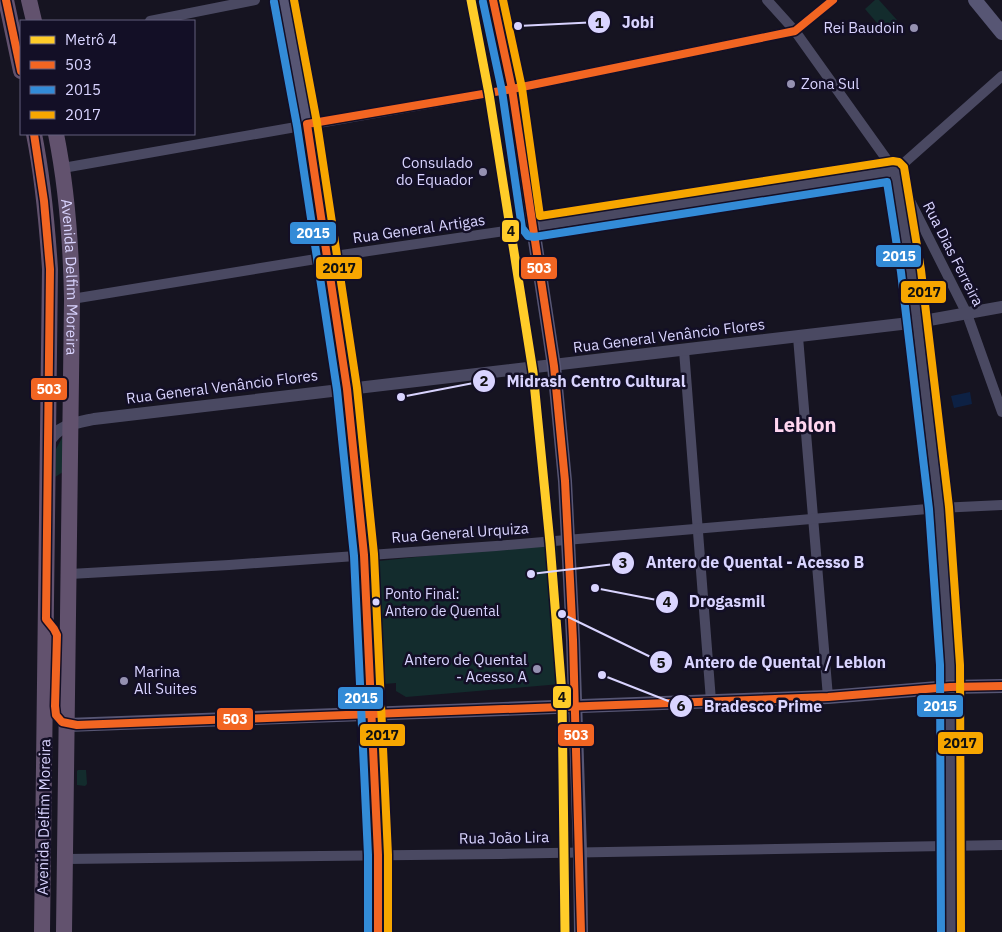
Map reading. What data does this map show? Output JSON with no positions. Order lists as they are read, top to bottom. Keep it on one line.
{"streets":{"highway":["Avenida Delfim Moreira"],"street":["Rua General Artigas","Rua Dias Ferreira","Rua General Venâncio Flores","Rua General Urquiza","Rua João Lira"]},"crossings":[["Rua General Artigas","Rua Dias Ferreira"],["Rua General Artigas","Avenida Delfim Moreira"],["Rua Dias Ferreira","Rua General Venâncio Flores"],["Avenida Delfim Moreira","Rua General Venâncio Flores"],["Avenida Delfim Moreira","Rua General Urquiza"],["Avenida Delfim Moreira","Rua João Lira"]],"districts":["Leblon"],"places":["Jobi","Rei Baudoin","Zona Sul","Consulado do Equador","Midrash Centro Cultural","Antero de Quental - Acesso B","Drogasmil","Ponto Final: Antero de Quental","Antero de Quental / Leblon","Antero de Quental - Acesso A","Bradesco Prime","Marina All Suites"],"lines":["metro line 4","transit line 503","transit line 2017","transit line 2015"],"legend":["Metrô 4","503","2015","2017"]}
